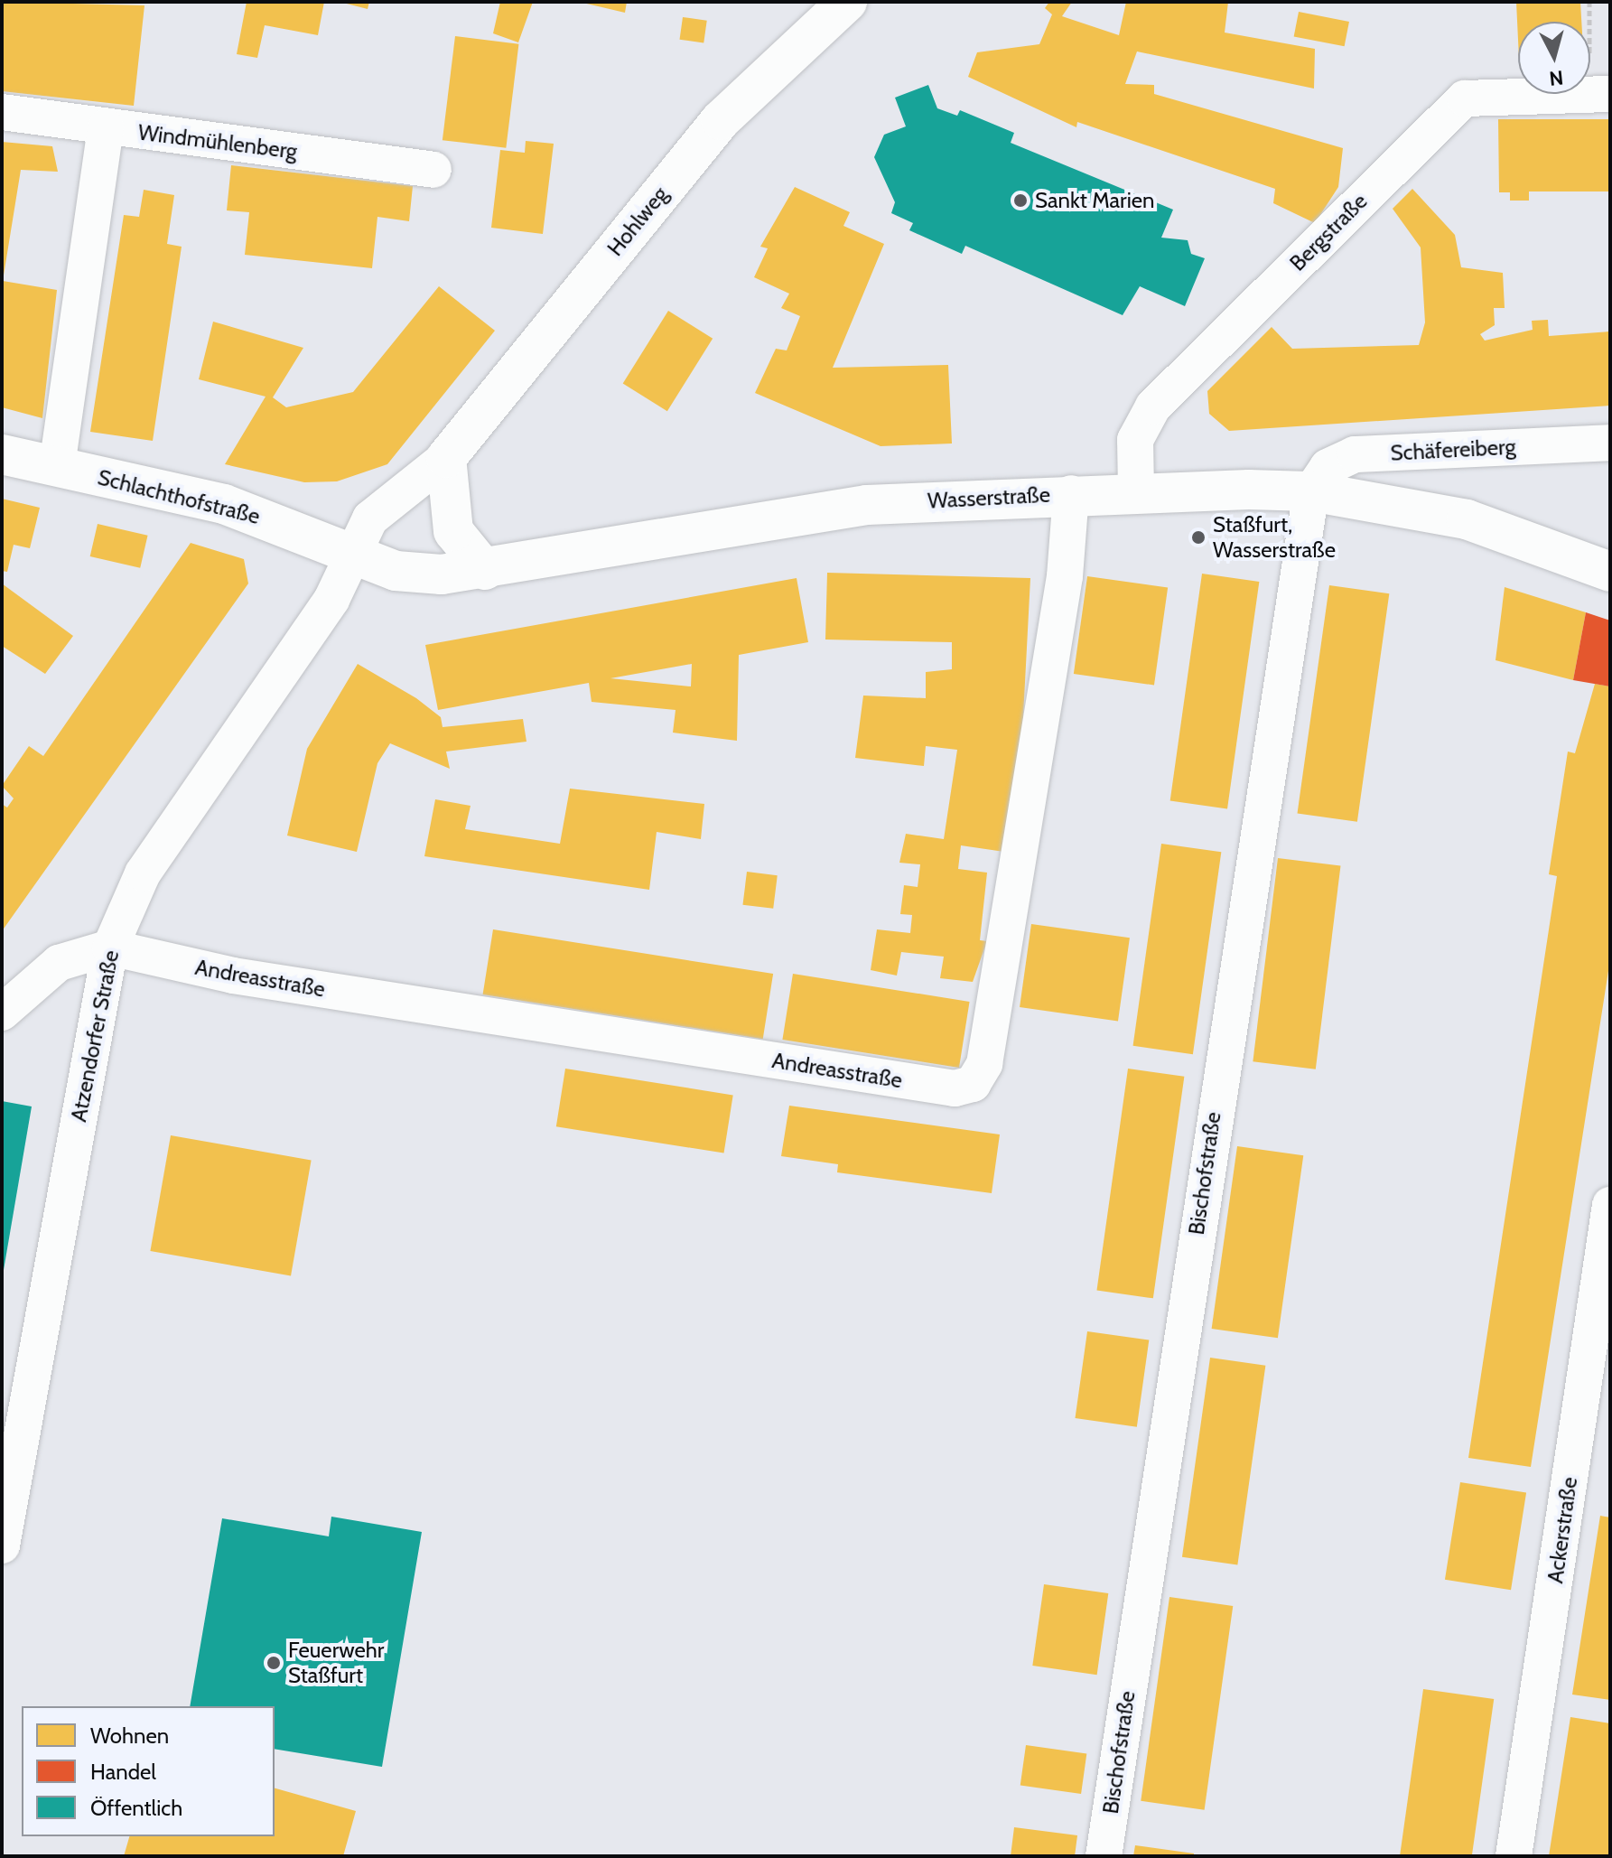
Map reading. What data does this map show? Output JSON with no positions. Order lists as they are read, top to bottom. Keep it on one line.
{"streets":{"main road":["Hohlweg","Schlachthofstraße","Wasserstraße"],"street":["Windmühlenberg","Bergstraße","Schäfereiberg","Andreasstraße","Atzendorfer Straße","Bischofstraße","Ackerstraße"]},"crossings":[["Hohlweg","Atzendorfer Straße"],["Bergstraße","Wasserstraße"],["Schäfereiberg","Wasserstraße"],["Schäfereiberg","Bischofstraße"],["Schlachthofstraße","Wasserstraße"],["Schlachthofstraße","Atzendorfer Straße"],["Wasserstraße","Andreasstraße"],["Wasserstraße","Bischofstraße"],["Andreasstraße","Atzendorfer Straße"]],"places":["Sankt Marien","Staßfurt, Wasserstraße","Feuerwehr Staßfurt"],"legend":["Wohnen","Handel","Öffentlich"],"north":"bottom"}
